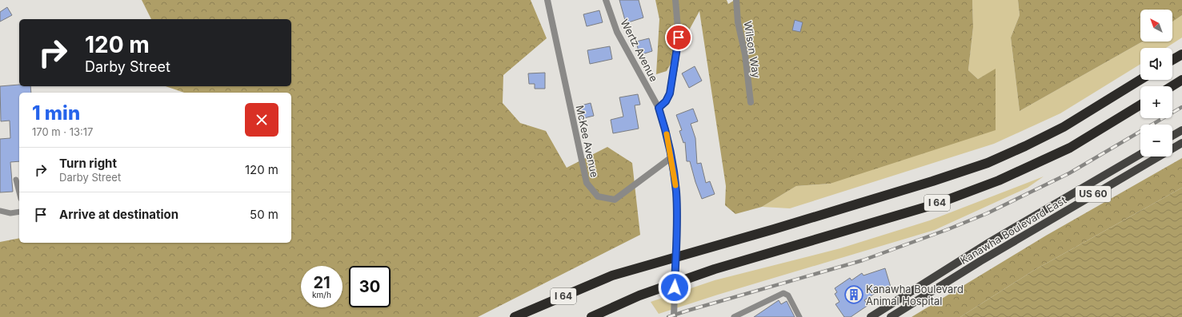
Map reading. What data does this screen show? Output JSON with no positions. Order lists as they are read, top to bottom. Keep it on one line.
{"streets":{"highway":["I 64"],"main road":["US 60","Kanawha Boulevard East"],"street":["Wilson Way","Wertz Avenue","McKee Avenue"]},"crossings":[["Wertz Avenue","McKee Avenue"]],"places":{"building":["Kanawha Boulevard Animal Hospital"]},"north":"top left","page":{"map_buttons":["+","−"],"turn":["120 m","Darby Street"],"heading":["1 min","170 m · 13:17"],"list":[{"name":"Turn right","note":"Darby Street","value":"120 m"},{"name":"Arrive at destination","value":"50 m"}],"speed":"21 km/h","limit":"30"}}
